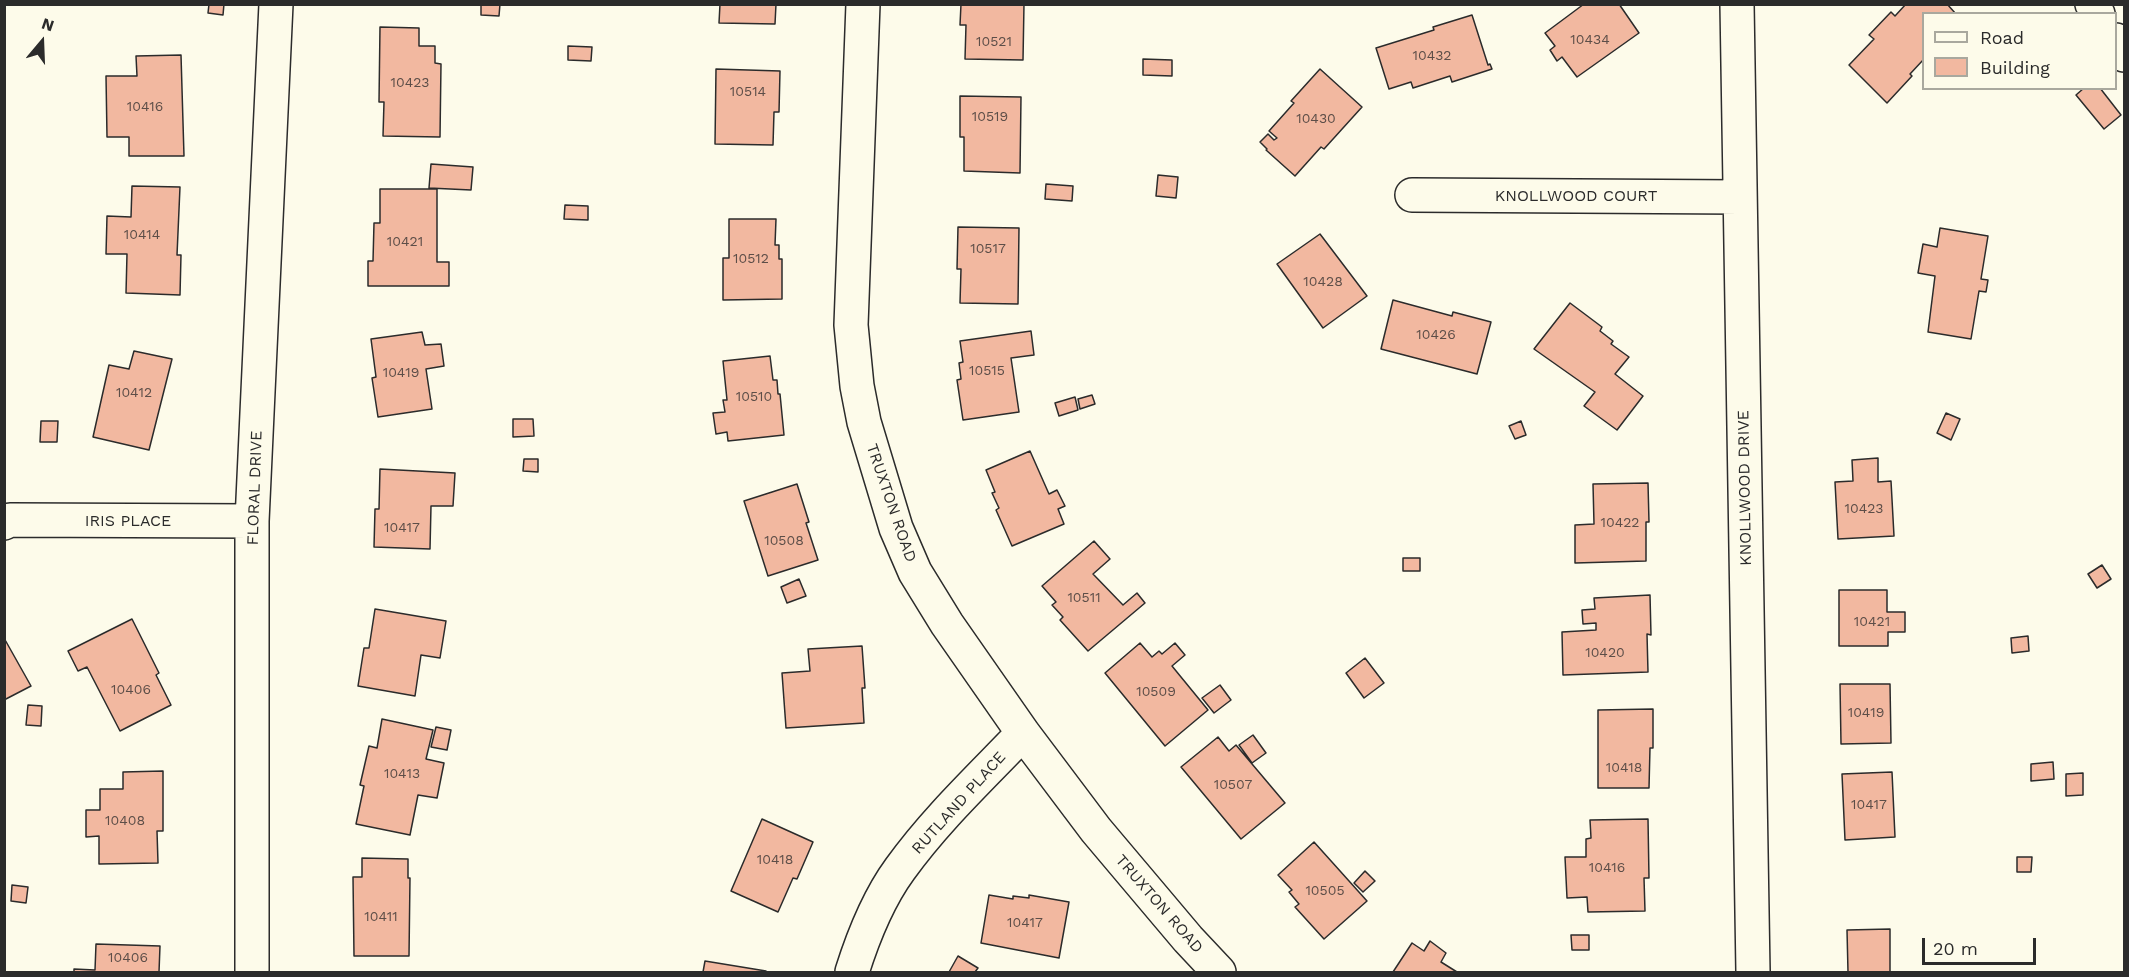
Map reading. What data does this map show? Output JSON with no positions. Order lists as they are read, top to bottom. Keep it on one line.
{"streets":{"street":["KNOLLWOOD COURT","FLORAL DRIVE","KNOLLWOOD DRIVE","TRUXTON ROAD","IRIS PLACE","RUTLAND PLACE"]},"crossings":[["KNOLLWOOD COURT","KNOLLWOOD DRIVE"],["FLORAL DRIVE","IRIS PLACE"],["TRUXTON ROAD","RUTLAND PLACE"]],"house_numbers":["10434","10521","10432","10423","10514","10416","10519","10430","10414","10421","10517","10512","10428","10426","10515","10419","10412","10510","10423","10422","10417","10508","10511","10421","10420","10406","10509","10419","10418","10413","10507","10417","10408","10418","10416","10505","10411","10417","10406"],"legend":["Road","Building"],"scale_bar":"20 m","north":"top"}
